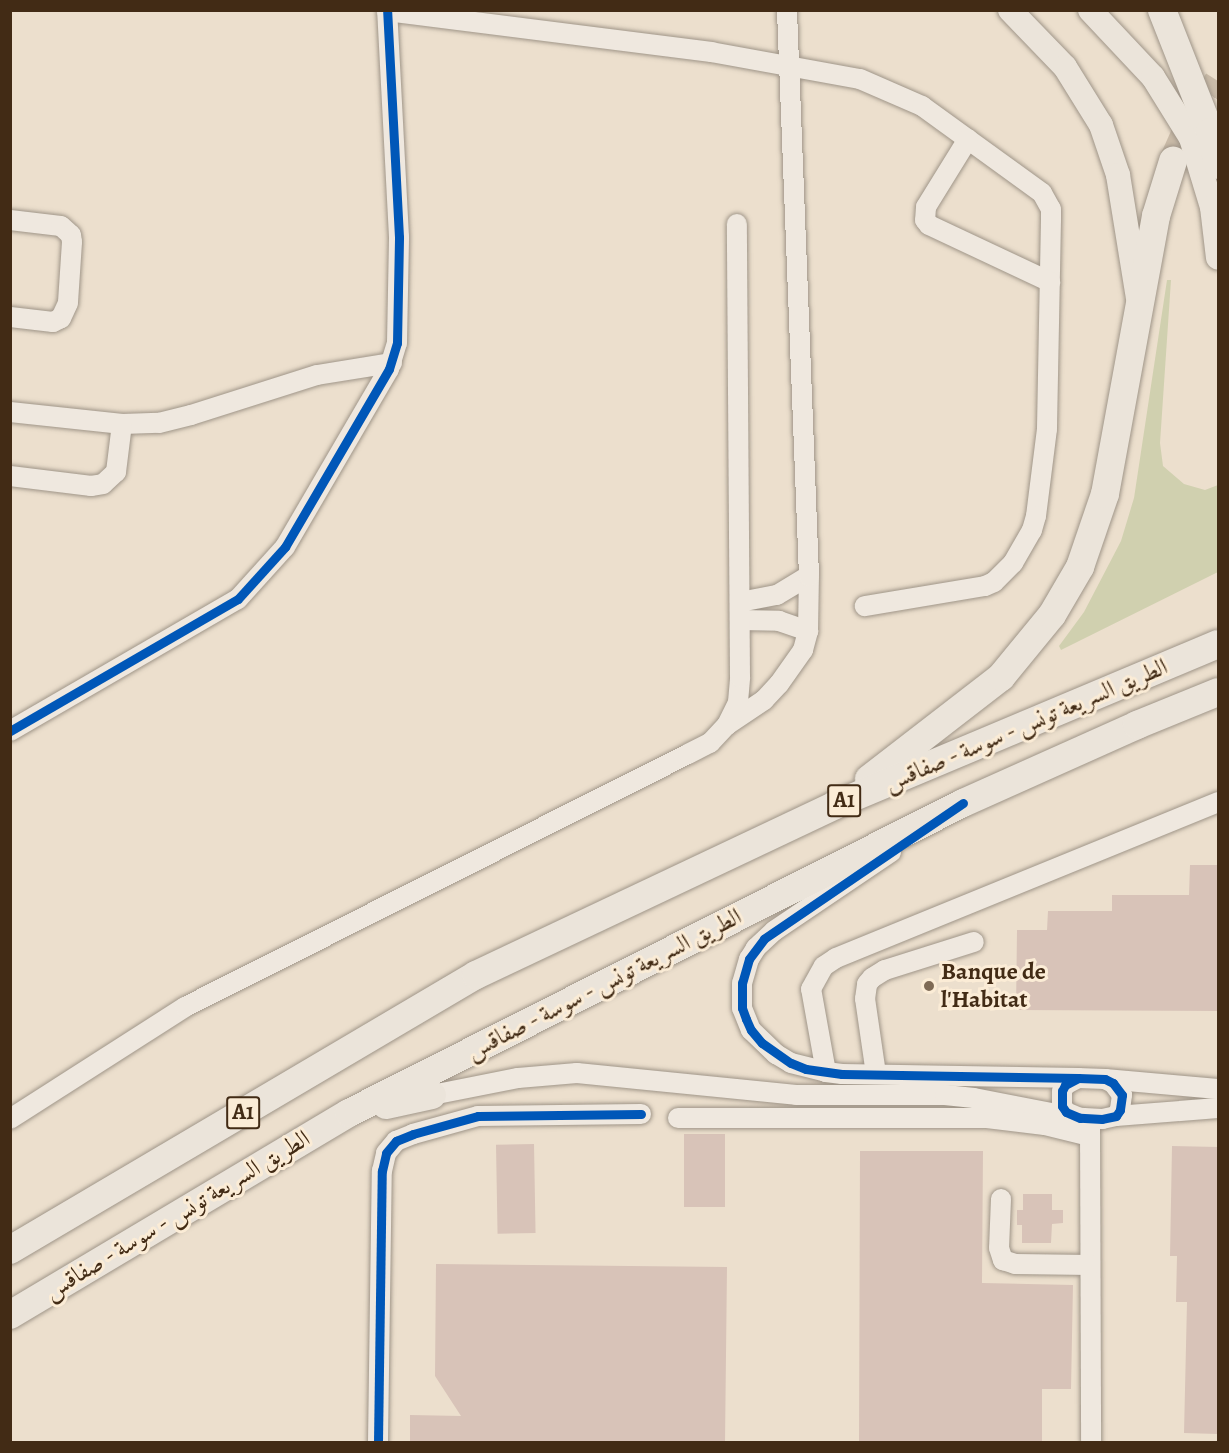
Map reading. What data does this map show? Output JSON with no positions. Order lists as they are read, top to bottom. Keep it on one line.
{"streets":{"highway":["الطريق السريعة تونس - سوسة - صفاقس","A1"]},"places":["Banque de l'Habitat"]}
